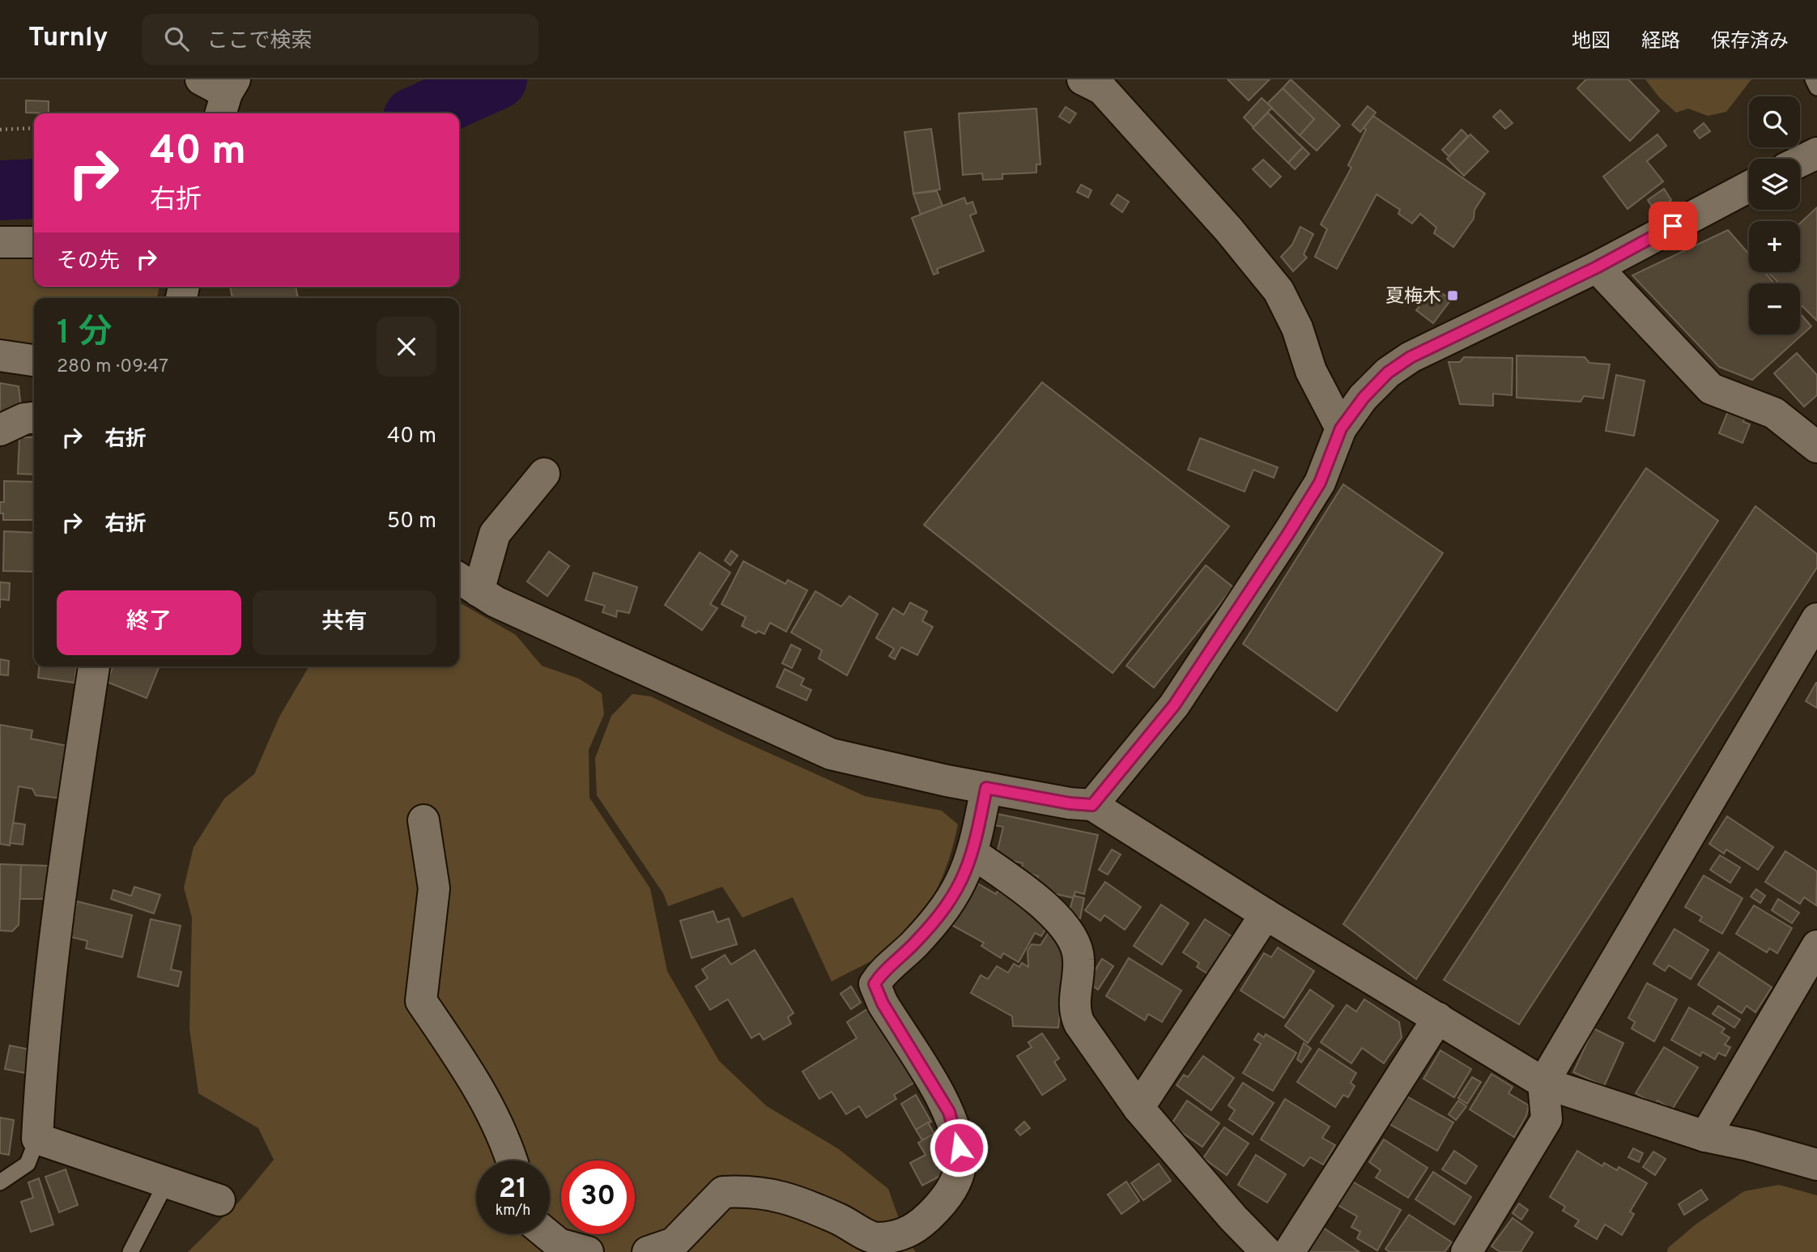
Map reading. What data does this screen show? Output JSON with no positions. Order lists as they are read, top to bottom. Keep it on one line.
{"places":{"transit":["夏梅木"]},"page":{"header":"Turnly","search":"ここで検索","nav":["地図","経路","保存済み"],"map_buttons":["+","−"],"turn":["40 m","右折"],"then":"その先","heading":["1 分","280 m · 09:47"],"list":[{"name":"右折","value":"40 m"},{"name":"右折","value":"50 m"}],"buttons":["終了","共有"],"speed":"21 km/h","limit":"30"}}
